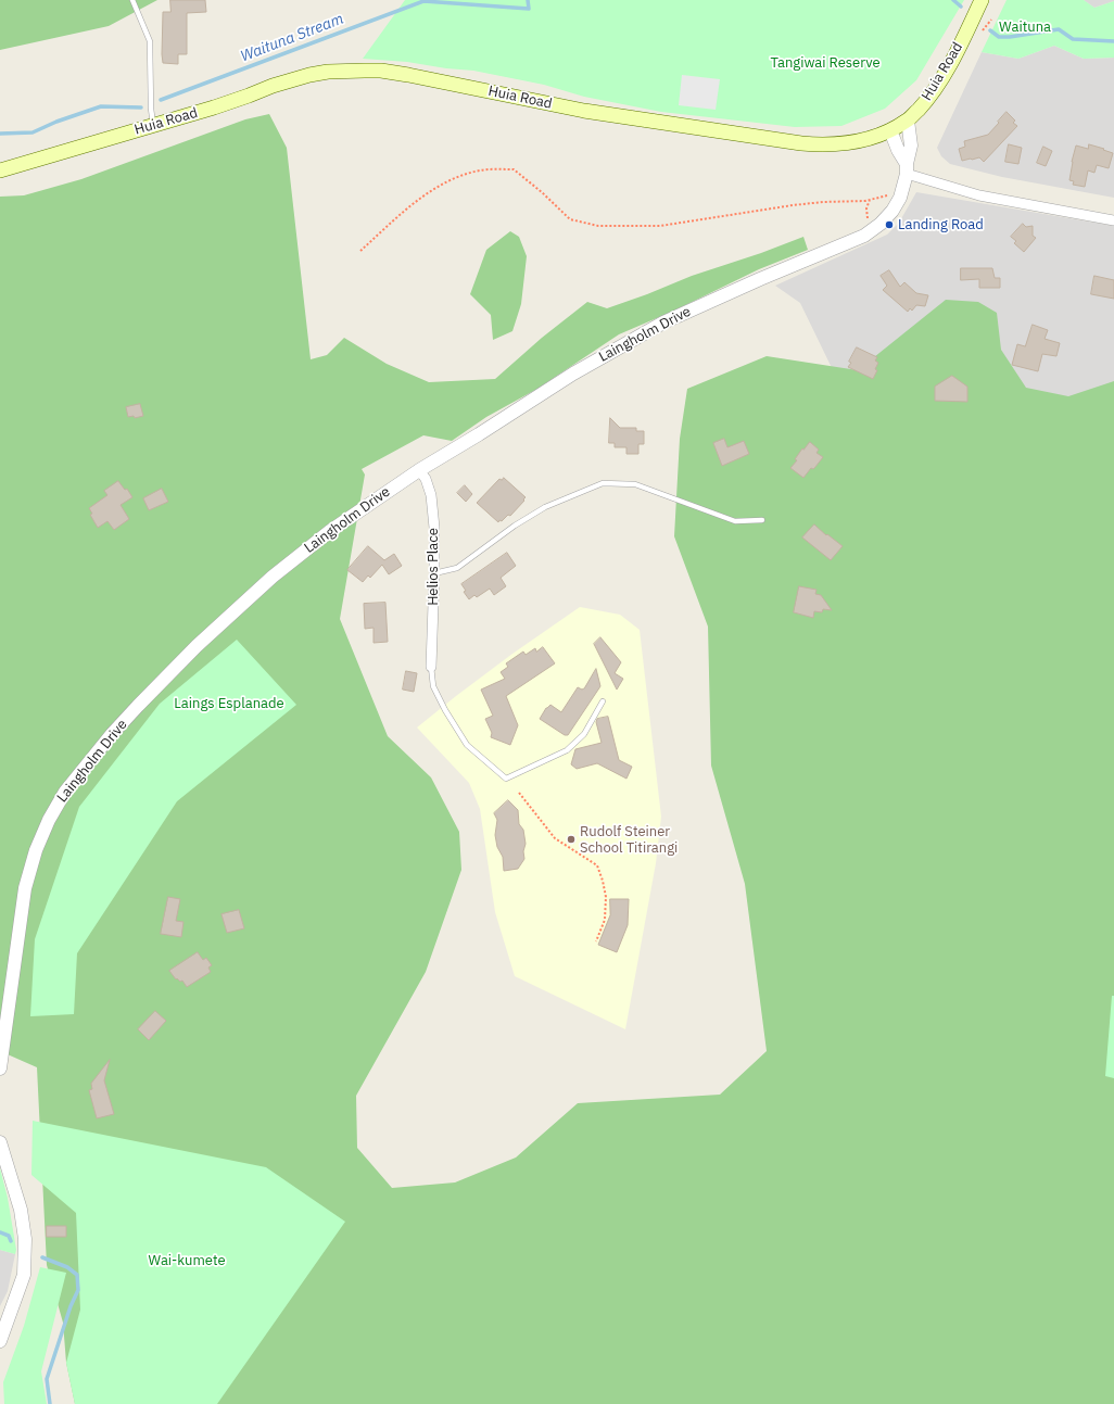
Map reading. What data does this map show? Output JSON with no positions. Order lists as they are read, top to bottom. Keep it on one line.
{"streets":{"main road":["Huia Road"],"street":["Laingholm Drive","Helios Place"]},"crossings":[["Huia Road","Laingholm Drive"],["Laingholm Drive","Helios Place"]],"water":["Waituna Stream"],"parks":["Waituna","Tangiwai Reserve","Laings Esplanade","Wai-kumete"],"places":["Landing Road","Rudolf Steiner School Titirangi"]}
